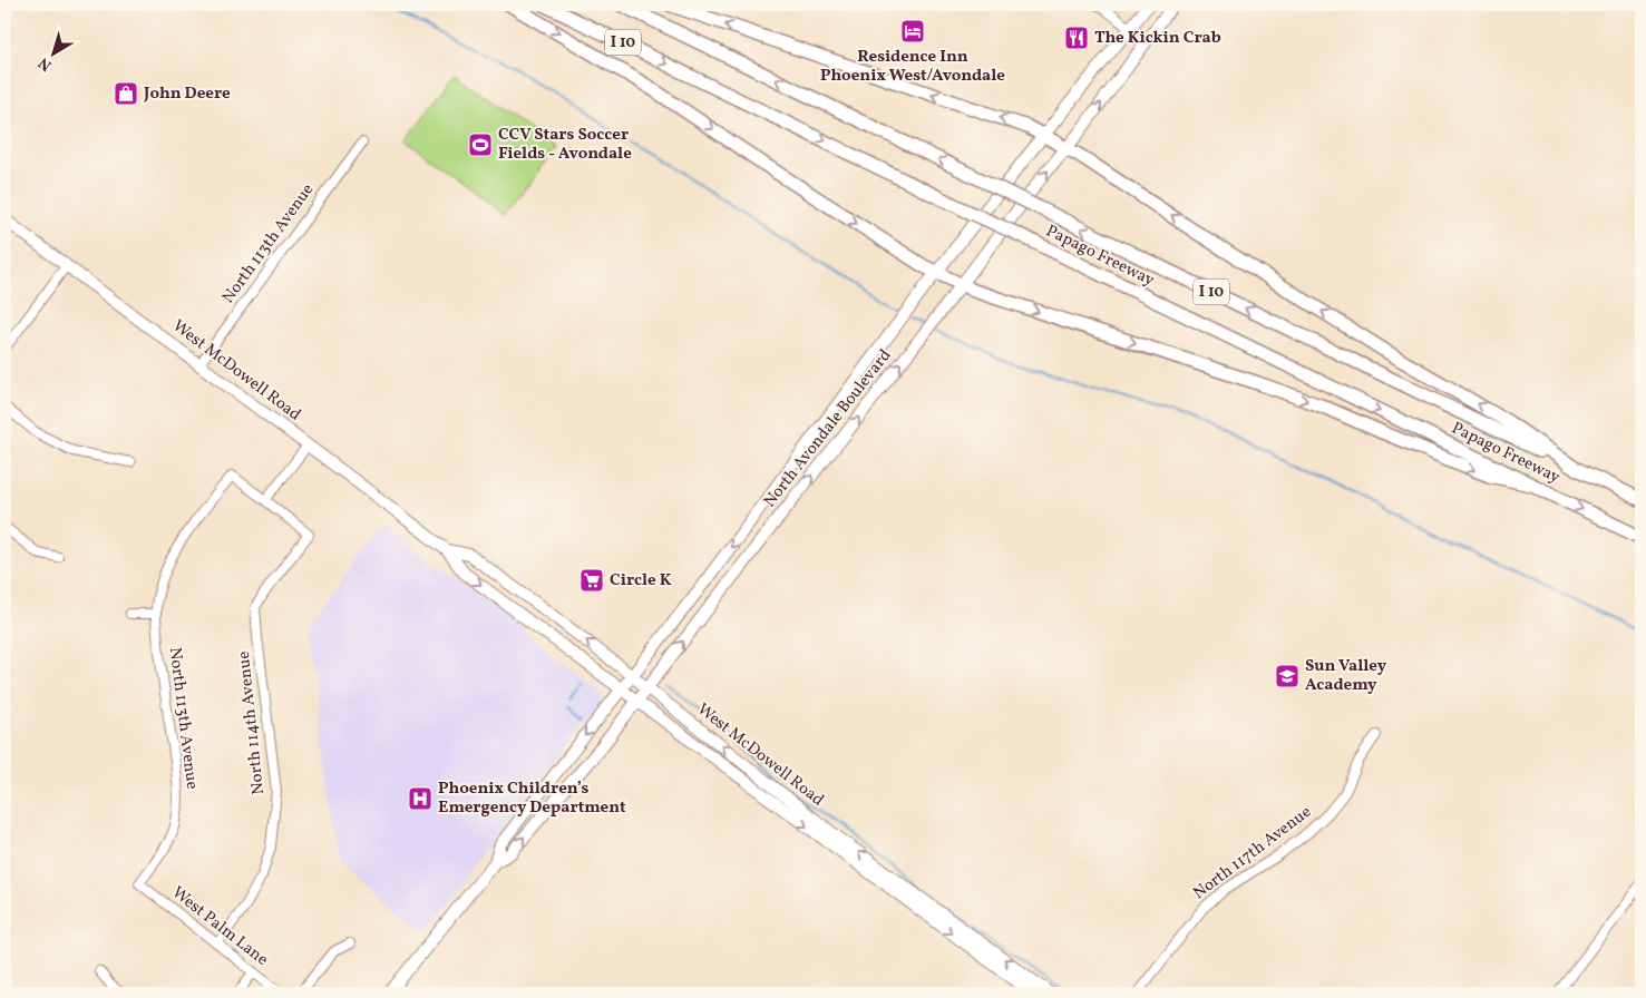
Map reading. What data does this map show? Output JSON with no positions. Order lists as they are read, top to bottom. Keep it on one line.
{"streets":{"highway":["I 10","Papago Freeway"],"main road":["West McDowell Road","North Avondale Boulevard"],"street":["North 113th Avenue","North 114th Avenue","North 117th Avenue","West Palm Lane"]},"crossings":[["North 113th Avenue","West McDowell Road"],["North 113th Avenue","North 114th Avenue"],["North 113th Avenue","West Palm Lane"],["West McDowell Road","North Avondale Boulevard"],["North 114th Avenue","West Palm Lane"]],"places":{"hotel":["Residence Inn Phoenix West/Avondale"],"restaurant":["The Kickin Crab"],"shop":["John Deere"],"sports":["CCV Stars Soccer Fields - Avondale"],"supermarket":["Circle K"],"school or university":["Sun Valley Academy"],"hospital":["Phoenix Children’s Emergency Department"]},"north":"bottom left"}
